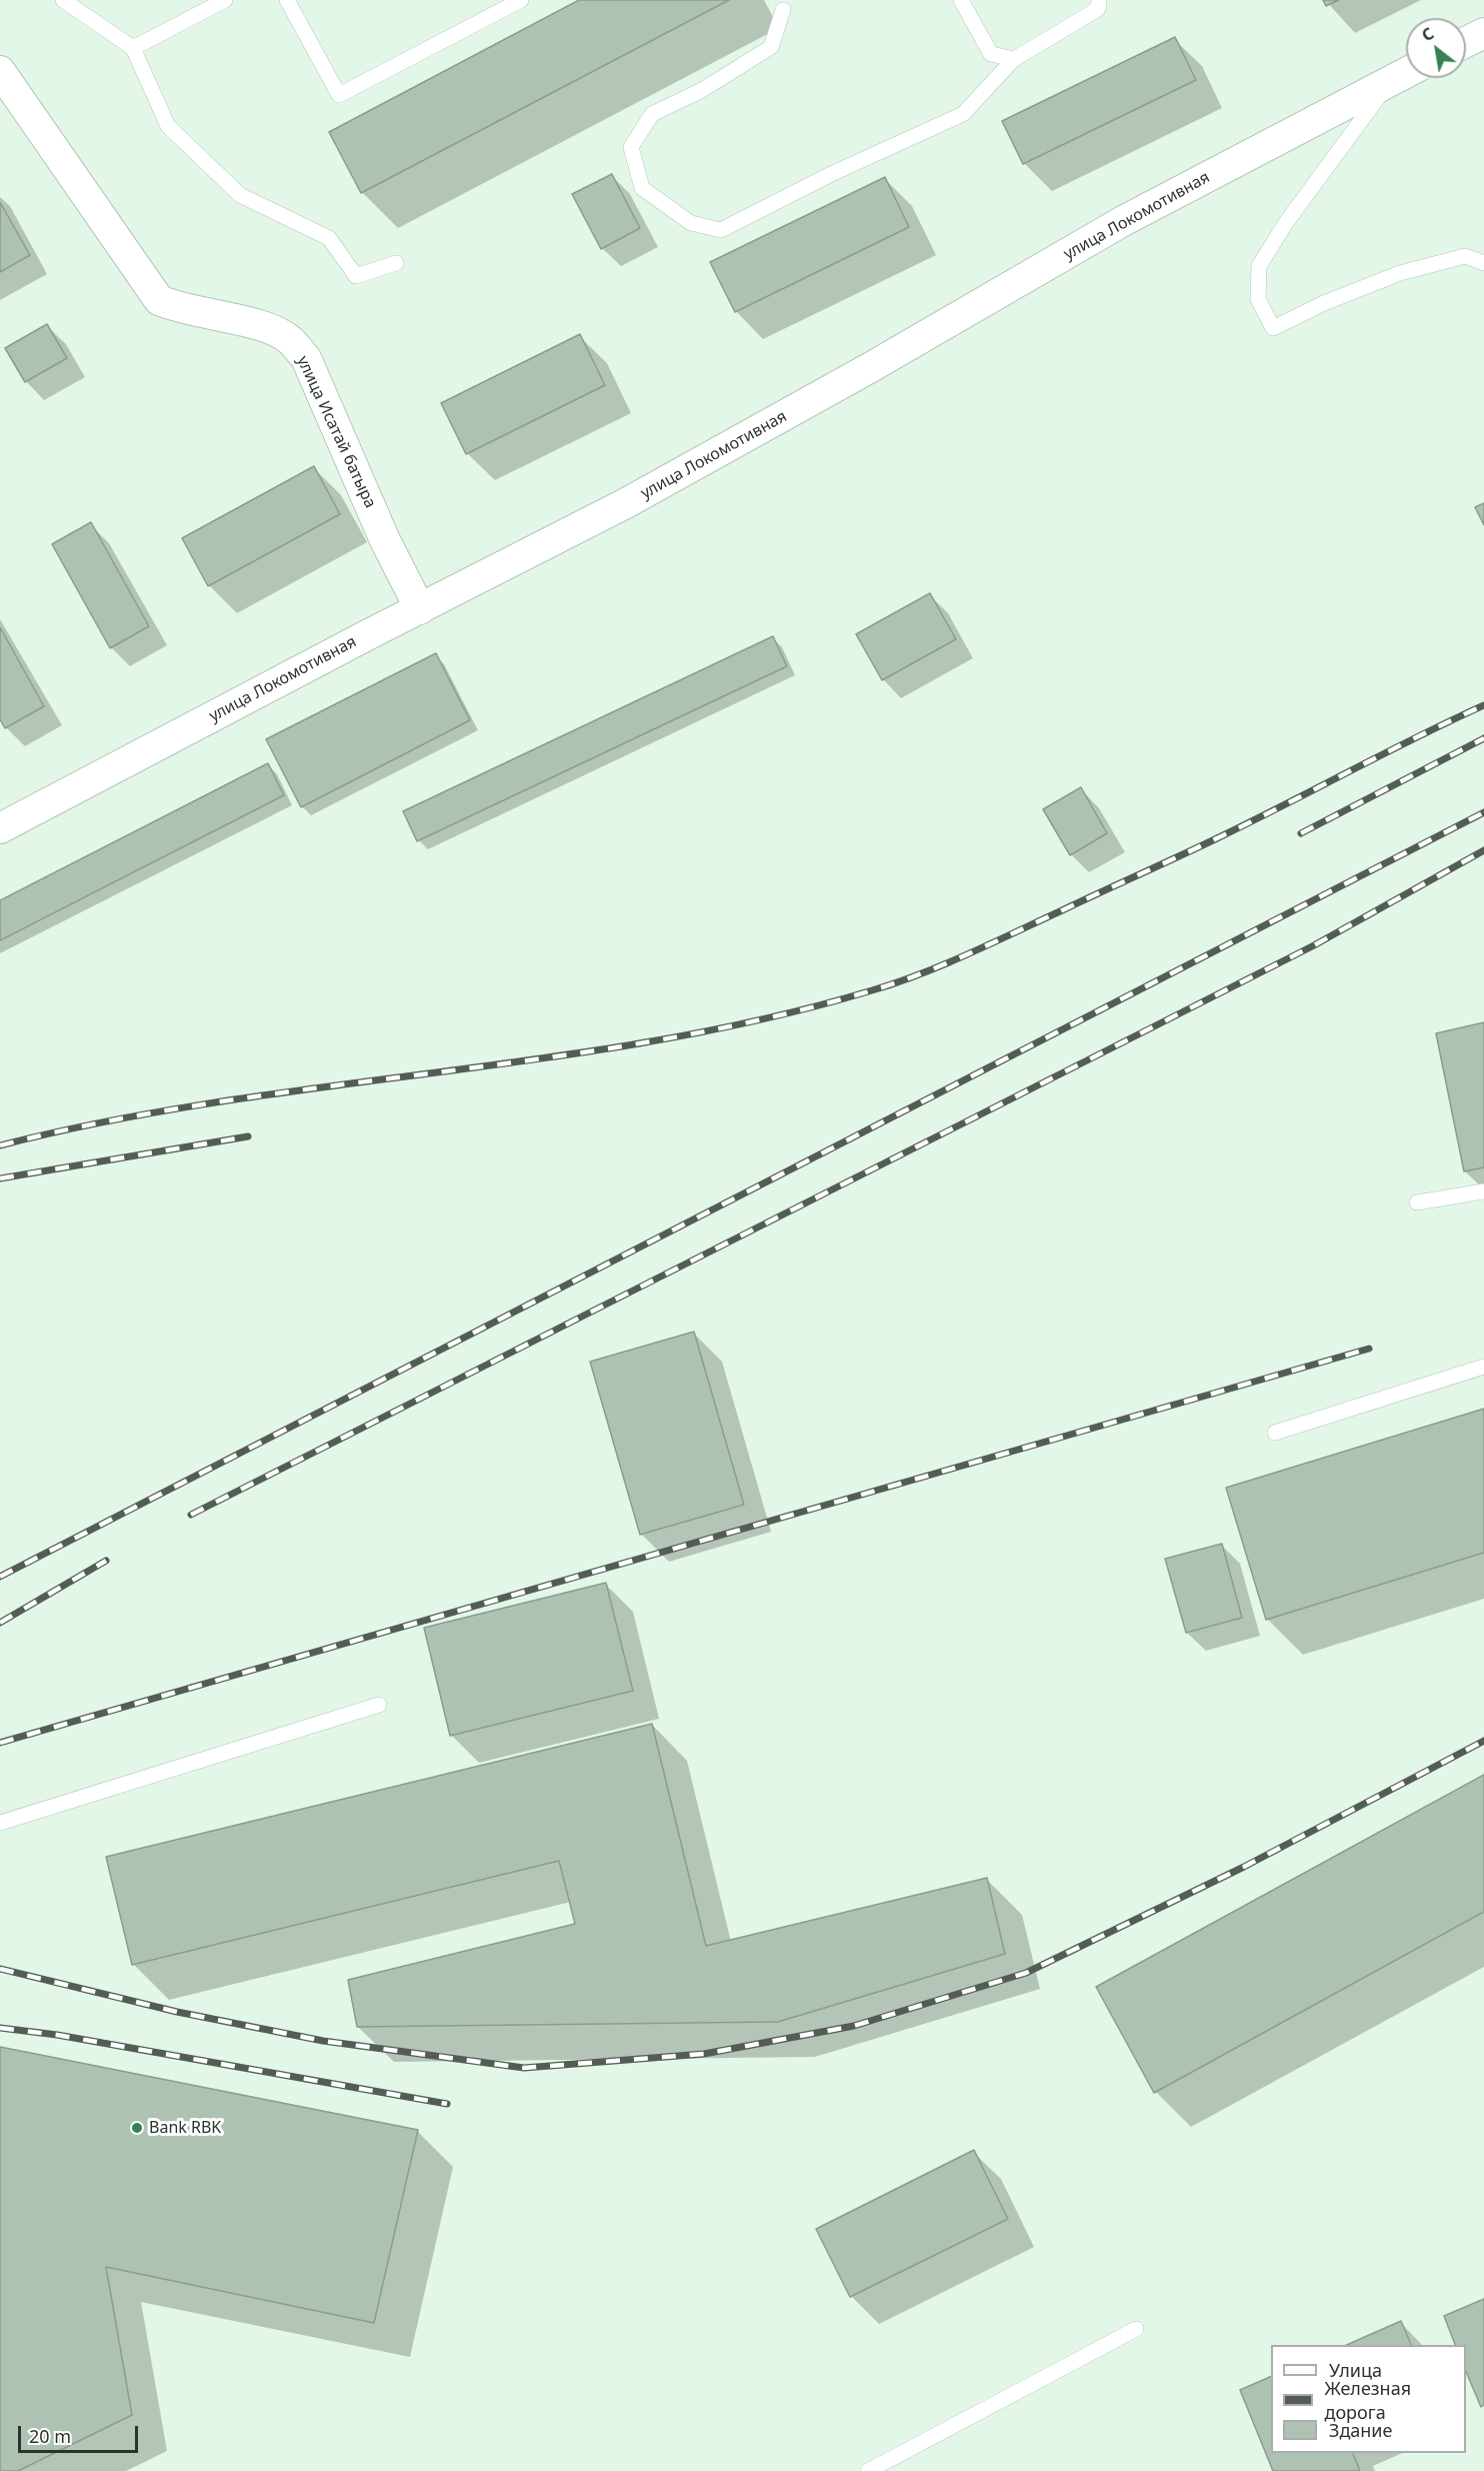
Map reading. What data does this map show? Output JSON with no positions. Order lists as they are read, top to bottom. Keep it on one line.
{"streets":{"street":["улица Локомотивная","улица Исатай батыра"]},"crossings":[["улица Локомотивная","улица Исатай батыра"]],"places":["Bank RBK"],"legend":["Улица","Железная дорога","Здание"],"scale_bar":"20 m","north":"top left"}
